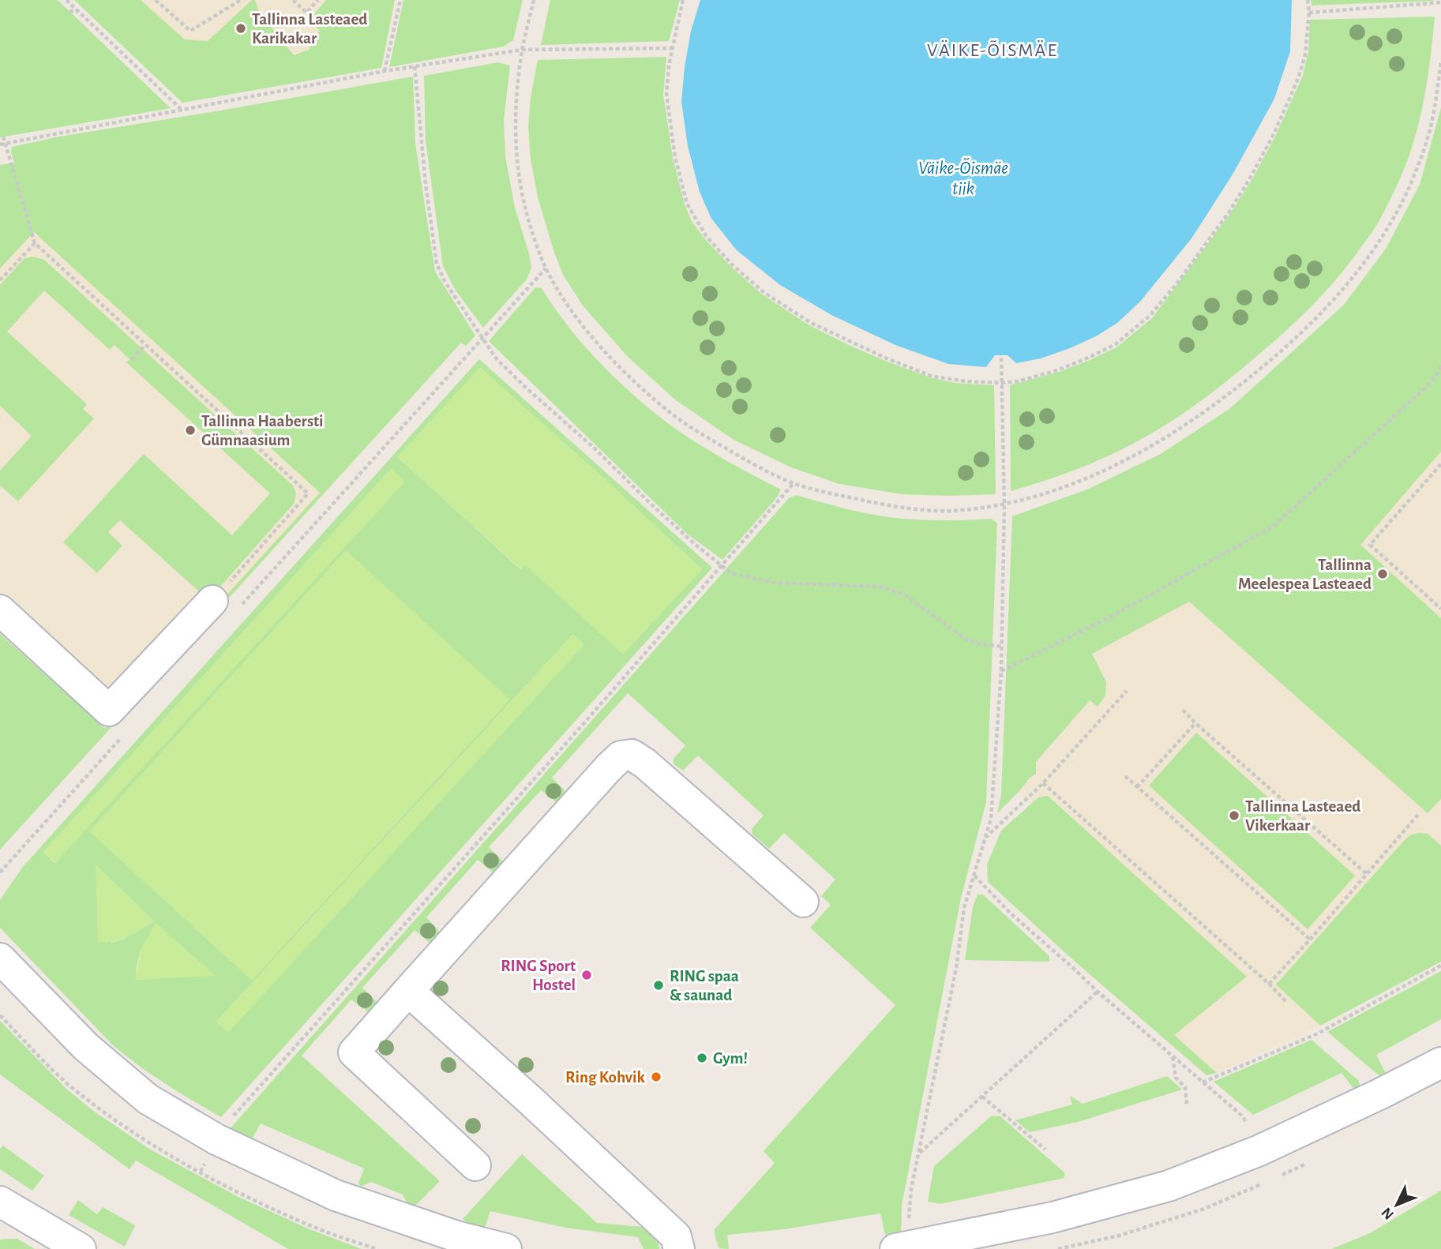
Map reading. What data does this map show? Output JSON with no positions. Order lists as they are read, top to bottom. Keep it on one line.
{"districts":["VÄIKE-ÕISMÄE"],"water":["Väike-Õismäe tiik"],"places":["Tallinna Lasteaed Karikakar","Tallinna Haabersti Gümnaasium","Tallinna Meelespea Lasteaed","Tallinna Lasteaed Vikerkaar","RING Sport Hostel","RING spaa & saunad","Gym!","Ring Kohvik"],"north":"bottom left"}
